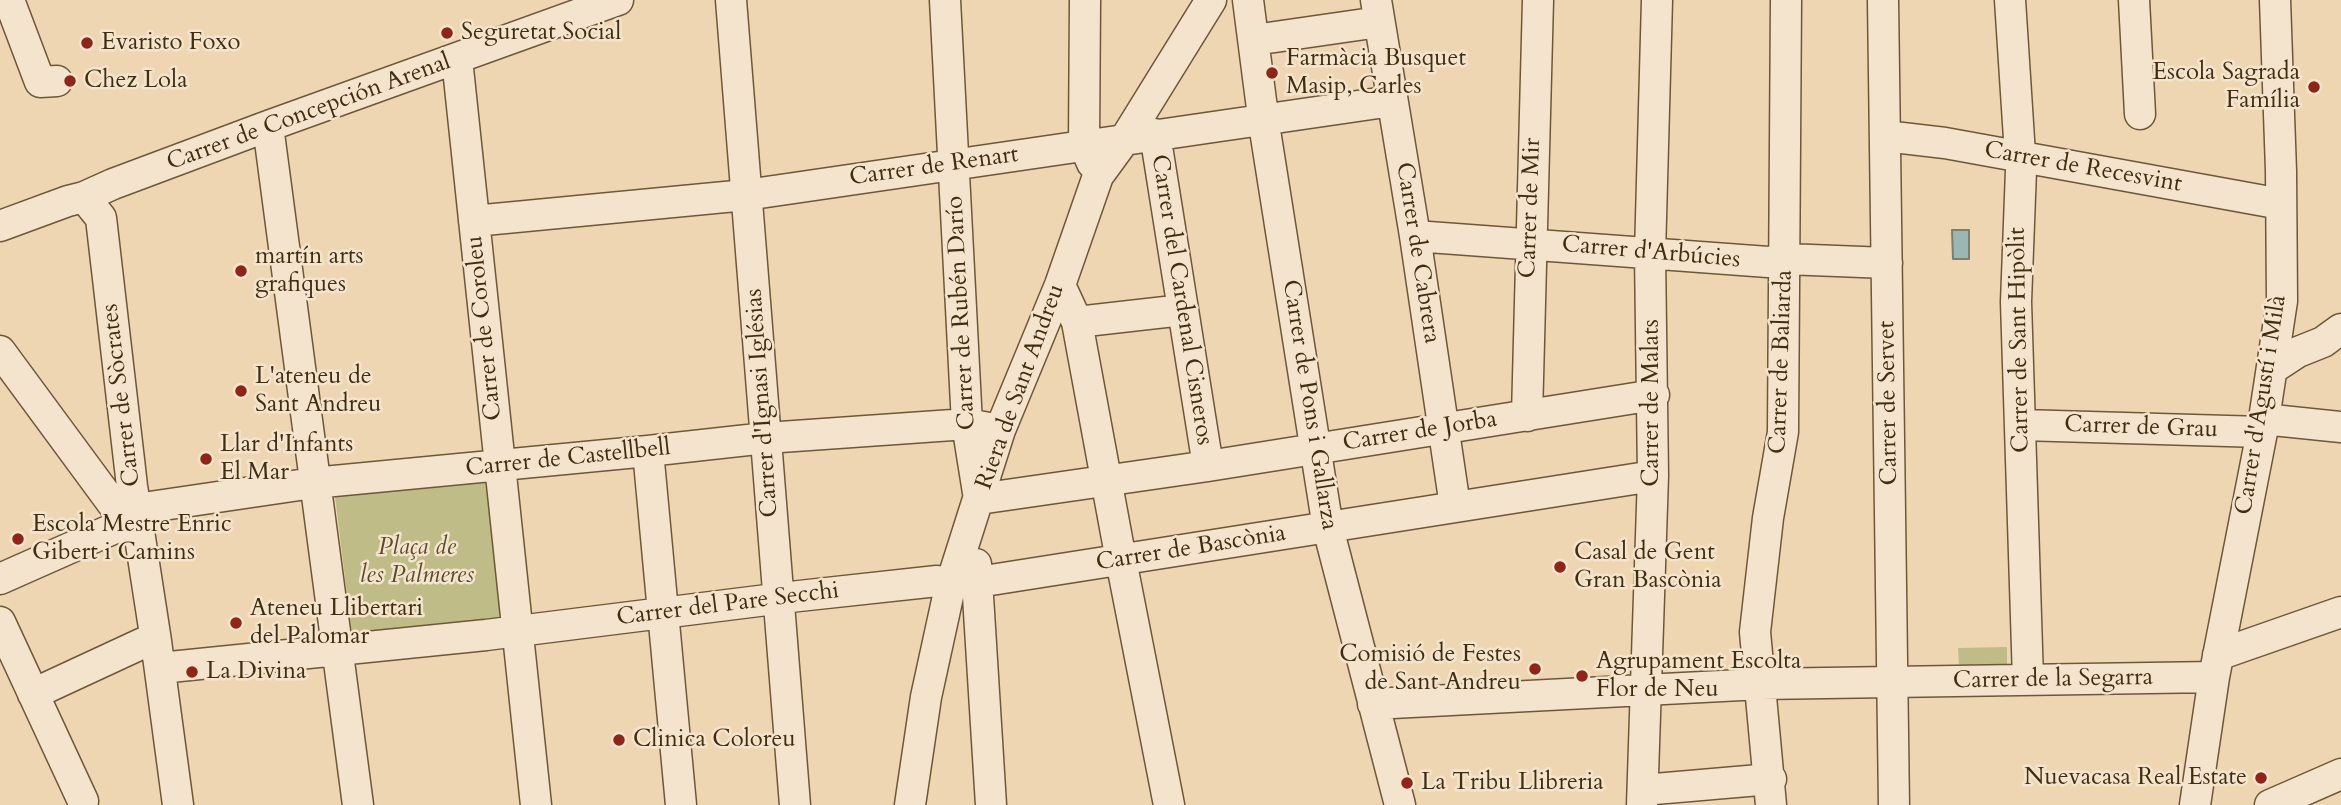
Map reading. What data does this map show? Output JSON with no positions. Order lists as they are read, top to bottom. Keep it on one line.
{"streets":{"street":["Carrer de Concepción Arenal","Carrer de Renart","Carrer de Recesvint","Carrer de Mir","Carrer de Cabrera","Carrer d'Arbúcies","Carrer del Cardenal Cisneros","Carrer de Rubén Darío","Carrer de Coroleu","Carrer de Sant Hipòlit","Carrer de Baliarda","Riera de Sant Andreu","Carrer de Sòcrates","Carrer d'Ignasi Iglésias","Carrer de Malats","Carrer de Servet","Carrer de Pons i Gallarza","Carrer d'Agustí i Milà","Carrer de Grau","Carrer de Jorba","Carrer de Castellbell","Carrer de Bascònia","Carrer del Pare Secchi","Carrer de la Segarra"]},"crossings":[["Carrer de Concepción Arenal","Carrer de Coroleu"],["Carrer de Concepción Arenal","Carrer de Sòcrates"],["Carrer de Renart","Carrer de Cabrera"],["Carrer de Renart","Carrer del Cardenal Cisneros"],["Carrer de Renart","Carrer de Rubén Darío"],["Carrer de Renart","Carrer de Coroleu"],["Carrer de Renart","Riera de Sant Andreu"],["Carrer de Renart","Carrer d'Ignasi Iglésias"],["Carrer de Renart","Carrer de Pons i Gallarza"],["Carrer de Recesvint","Carrer de Sant Hipòlit"],["Carrer de Recesvint","Carrer de Servet"],["Carrer de Recesvint","Carrer d'Agustí i Milà"],["Carrer de Mir","Carrer d'Arbúcies"],["Carrer de Mir","Carrer de Jorba"],["Carrer de Cabrera","Carrer d'Arbúcies"],["Carrer de Cabrera","Carrer de Jorba"],["Carrer de Cabrera","Carrer de Bascònia"],["Carrer d'Arbúcies","Carrer de Baliarda"],["Carrer d'Arbúcies","Carrer de Malats"],["Carrer d'Arbúcies","Carrer de Servet"],["Carrer del Cardenal Cisneros","Carrer de Jorba"],["Carrer de Rubén Darío","Riera de Sant Andreu"],["Carrer de Rubén Darío","Carrer de Jorba"],["Carrer de Rubén Darío","Carrer de Castellbell"],["Carrer de Rubén Darío","Carrer de Bascònia"],["Carrer de Coroleu","Carrer de Castellbell"],["Carrer de Coroleu","Carrer del Pare Secchi"],["Carrer de Sant Hipòlit","Carrer de Grau"],["Carrer de Sant Hipòlit","Carrer de la Segarra"],["Carrer de Baliarda","Carrer de la Segarra"],["Riera de Sant Andreu","Carrer de Jorba"],["Riera de Sant Andreu","Carrer de Castellbell"],["Carrer de Sòcrates","Carrer de Castellbell"],["Carrer d'Ignasi Iglésias","Carrer de Castellbell"],["Carrer d'Ignasi Iglésias","Carrer del Pare Secchi"],["Carrer de Malats","Carrer de Jorba"],["Carrer de Malats","Carrer de Bascònia"],["Carrer de Malats","Carrer de la Segarra"],["Carrer de Servet","Carrer de la Segarra"],["Carrer de Pons i Gallarza","Carrer de Jorba"],["Carrer de Pons i Gallarza","Carrer de Bascònia"],["Carrer de Pons i Gallarza","Carrer de la Segarra"],["Carrer d'Agustí i Milà","Carrer de Grau"],["Carrer d'Agustí i Milà","Carrer de la Segarra"]],"parks":["Plaça de les Palmeres"],"places":["Seguretat Social","Evaristo Foxo","Farmàcia Busquet Masip, Carles","Chez Lola","Escola Sagrada Família","martín arts grafiques","L'ateneu de Sant Andreu","Llar d'Infants El Mar","Escola Mestre Enric Gibert i Camins","Casal de Gent Gran Bascònia","Ateneu Llibertari del Palomar","Comisió de Festes de Sant Andreu","La Divina","Agrupament Escolta Flor de Neu","Clinica Coloreu","Nuevacasa Real Estate","La Tribu Llibreria"]}
